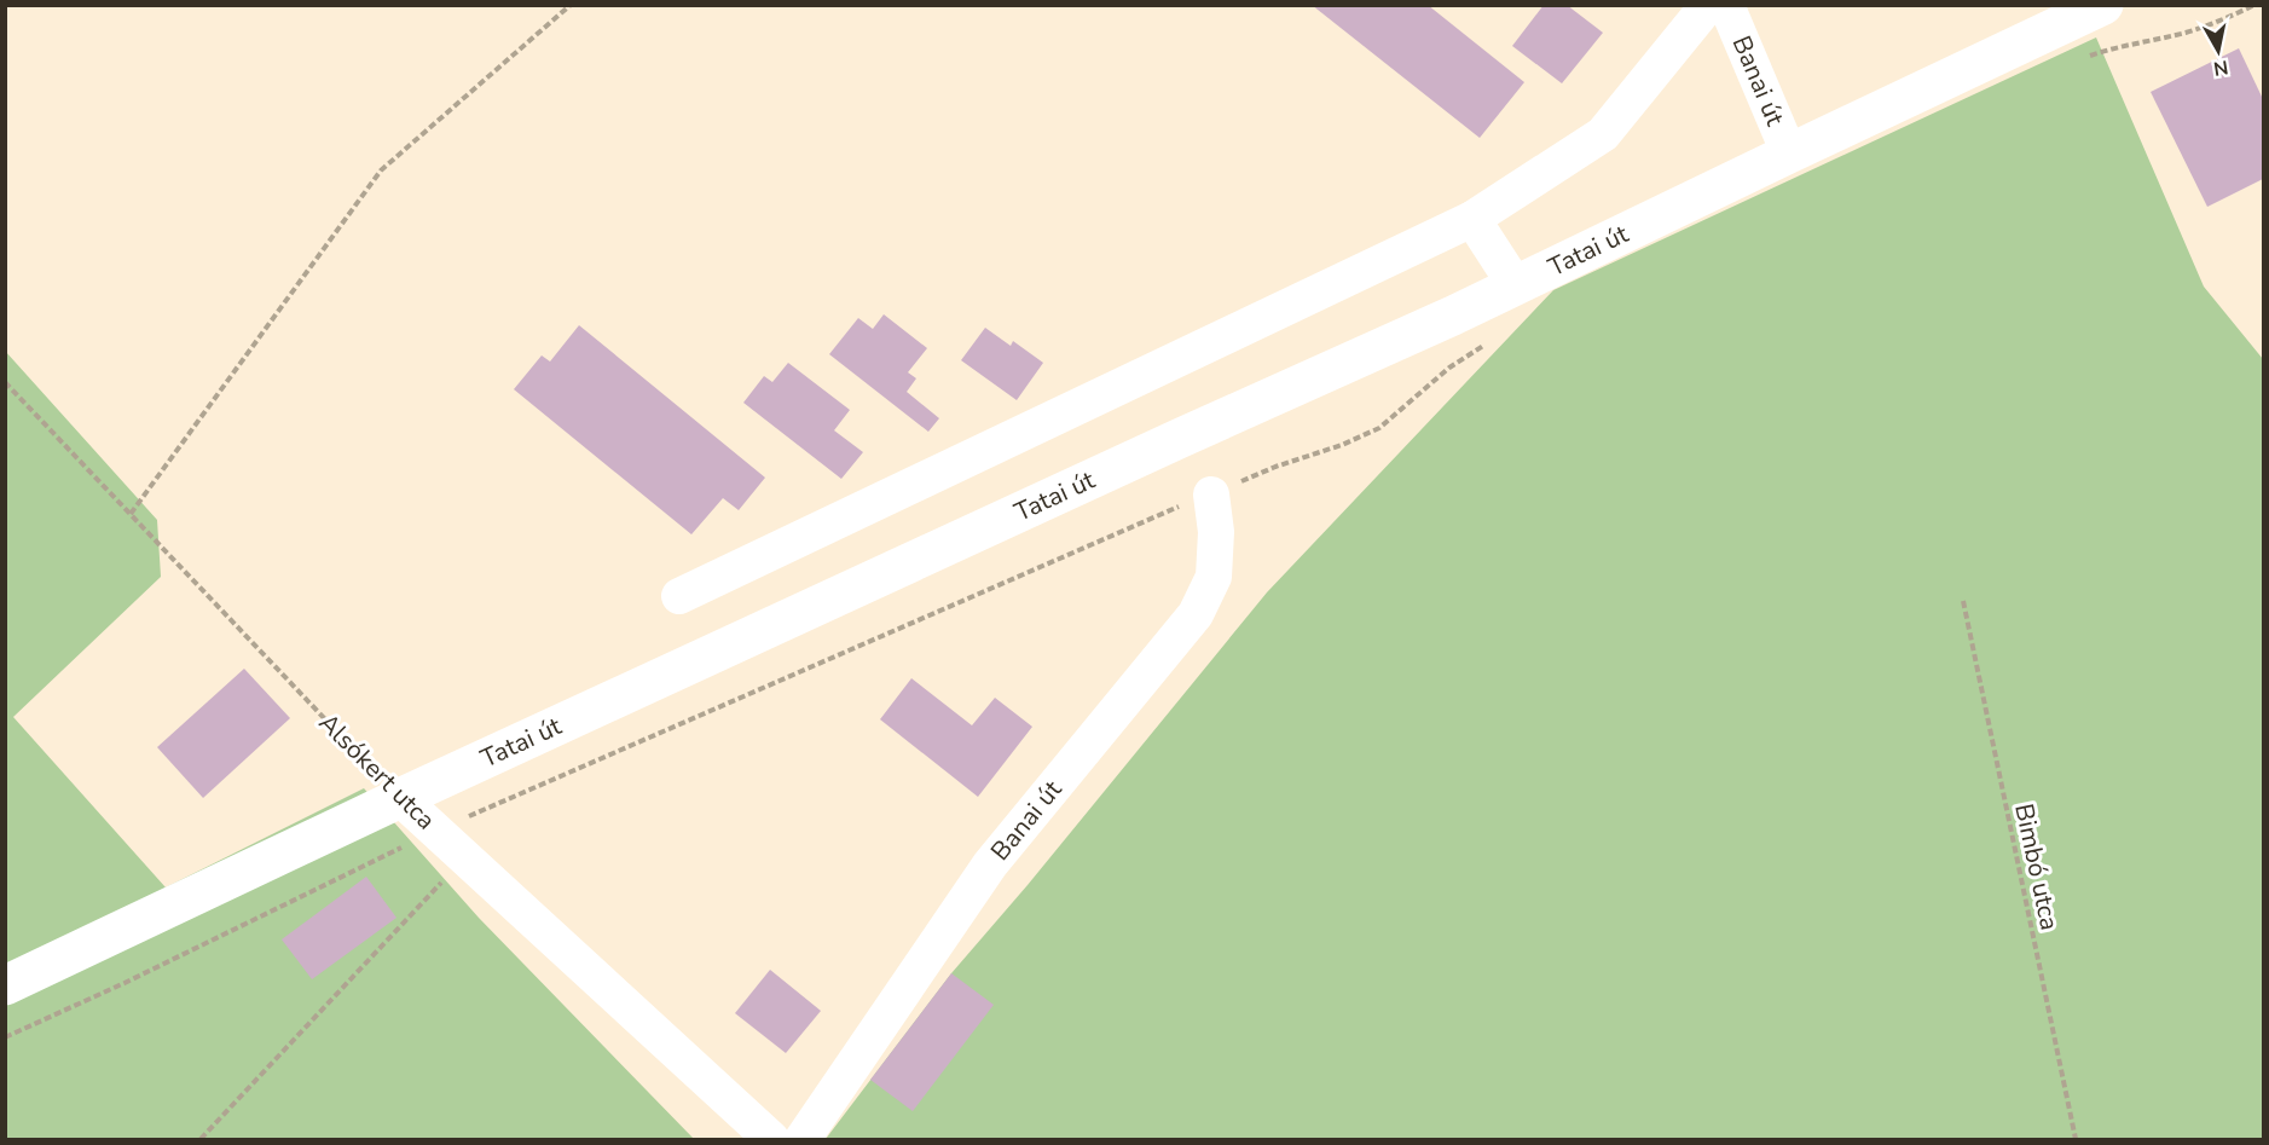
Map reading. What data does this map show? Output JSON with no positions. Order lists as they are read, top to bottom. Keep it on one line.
{"streets":{"street":["Banai út","Tatai út","Alsókert utca"],"path":["Bimbó utca"]},"crossings":[["Banai út","Tatai út"],["Tatai út","Alsókert utca"]],"north":"bottom"}
